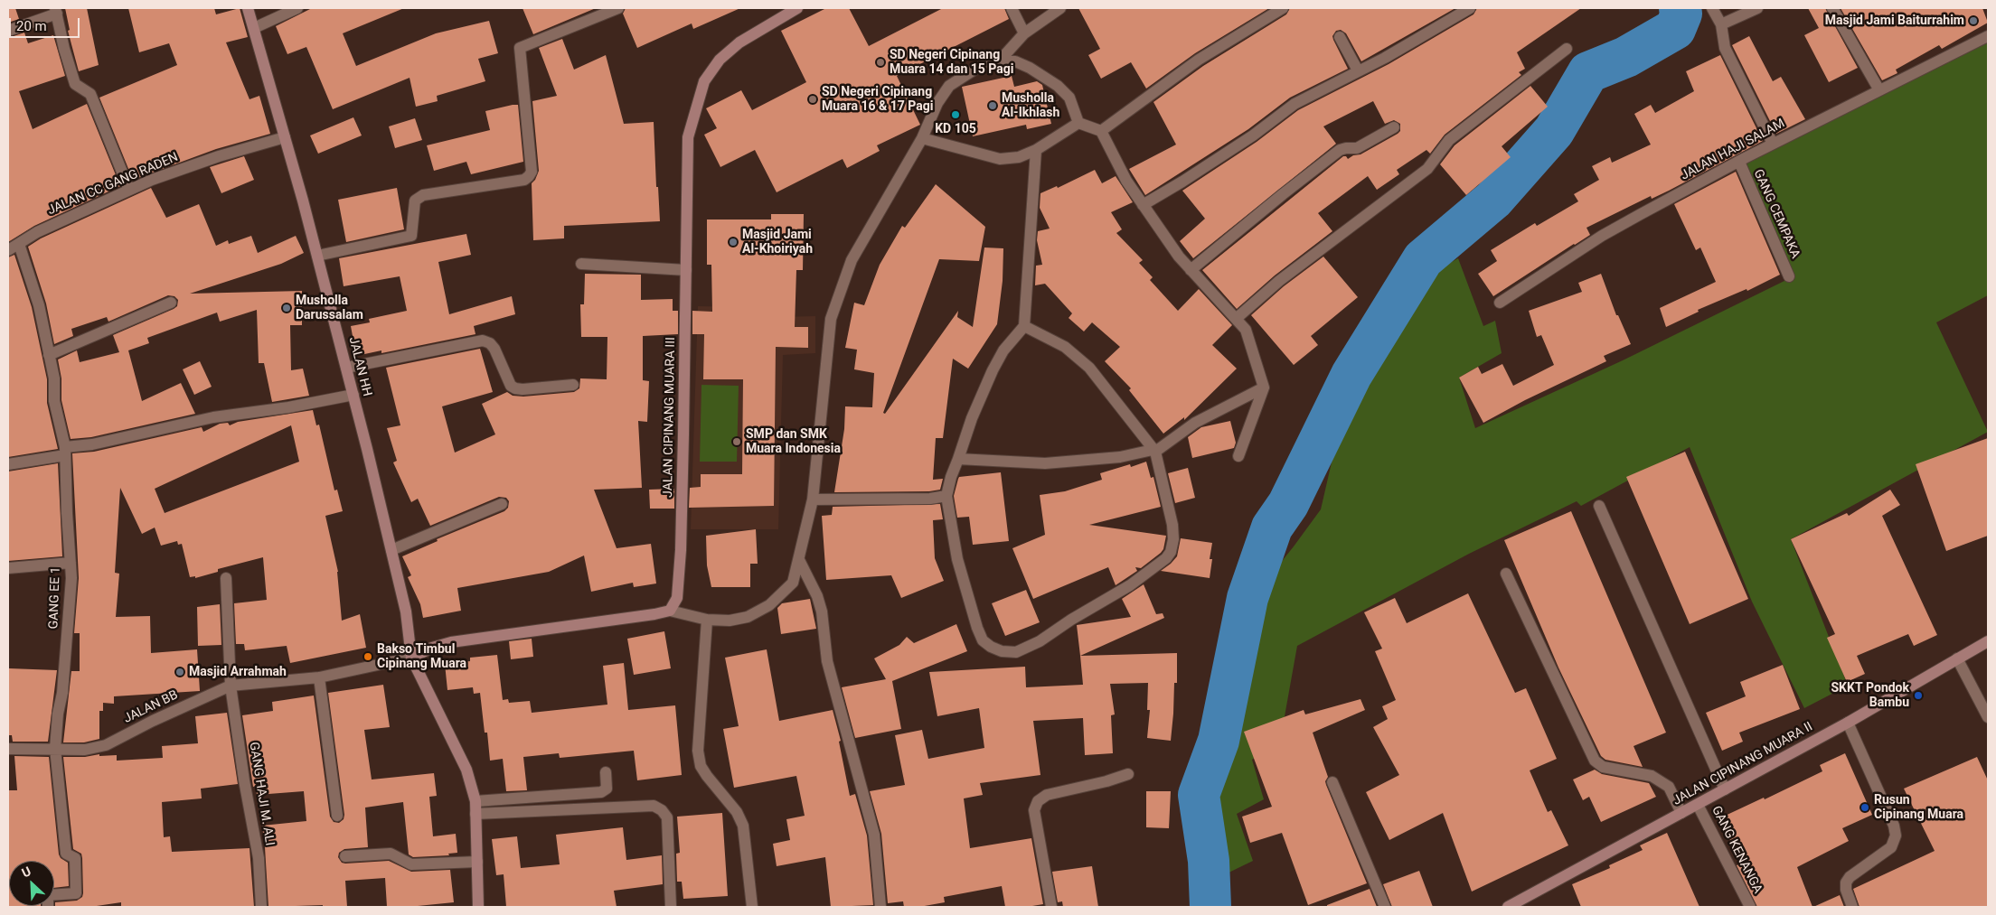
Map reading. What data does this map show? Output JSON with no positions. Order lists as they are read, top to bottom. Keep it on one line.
{"streets":{"street":["JALAN HAJI SALAM","JALAN CC GANG RADEN","GANG CEMPAKA","JALAN HH","JALAN CIPINANG MUARA III","GANG EE 1","JALAN BB","JALAN CIPINANG MUARA II","GANG HAJI M. ALI","GANG KENANGA"]},"crossings":[["JALAN HAJI SALAM","GANG CEMPAKA"],["JALAN CC GANG RADEN","JALAN HH"],["JALAN CC GANG RADEN","GANG EE 1"],["JALAN HH","JALAN BB"],["GANG EE 1","JALAN BB"],["JALAN BB","GANG HAJI M. ALI"],["JALAN CIPINANG MUARA II","GANG KENANGA"]],"places":["Masjid Jami Baiturrahim","SD Negeri Cipinang Muara 14 dan 15 Pagi","SD Negeri Cipinang Muara 16 & 17 Pagi","Musholla Al-Ikhlash","KD 105","Masjid Jami Al-Khoiriyah","Musholla Darussalam","SMP dan SMK Muara Indonesia","Bakso Timbul Cipinang Muara","Masjid Arrahmah","SKKT Pondok Bambu","Rusun Cipinang Muara"],"scale_bar":"20 m","north":"top left"}
